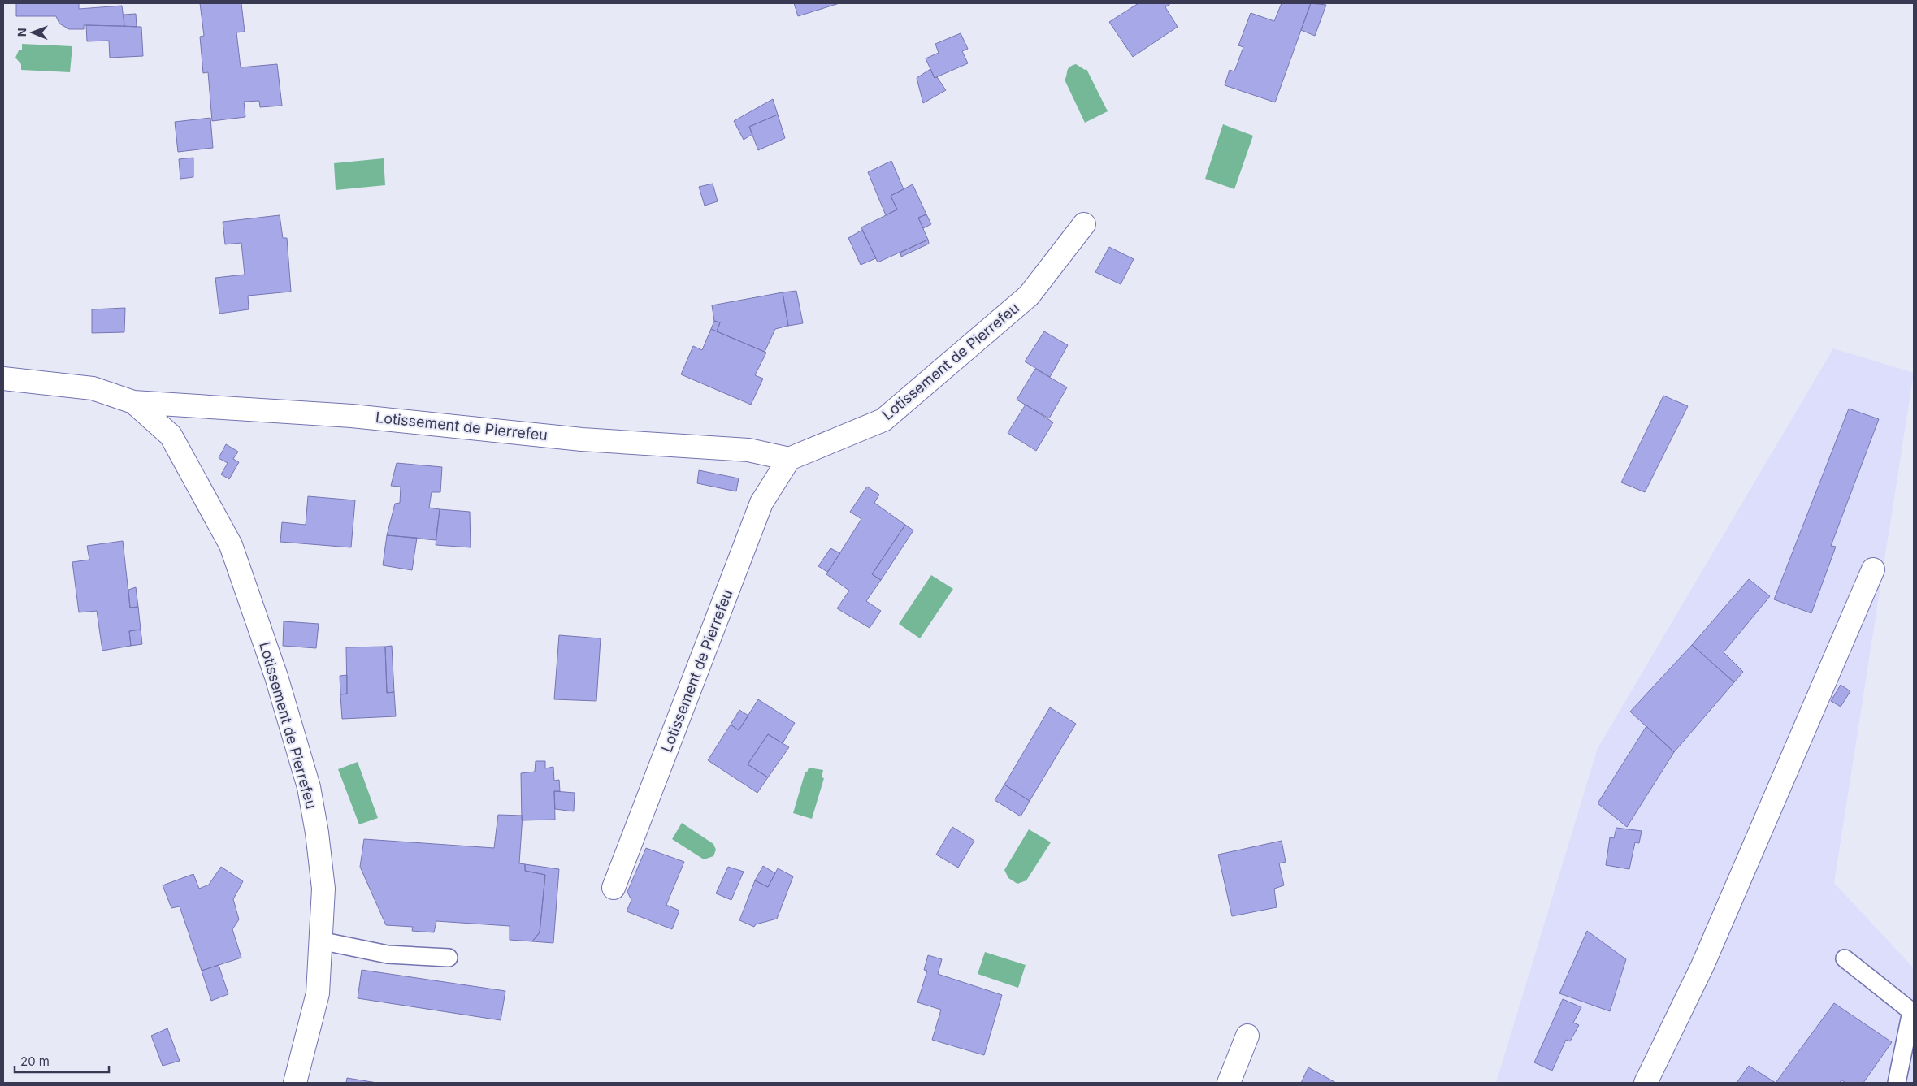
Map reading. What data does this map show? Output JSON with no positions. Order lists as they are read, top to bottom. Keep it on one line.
{"streets":{"street":["Lotissement de Pierrefeu"]},"scale_bar":"20 m","north":"left"}
